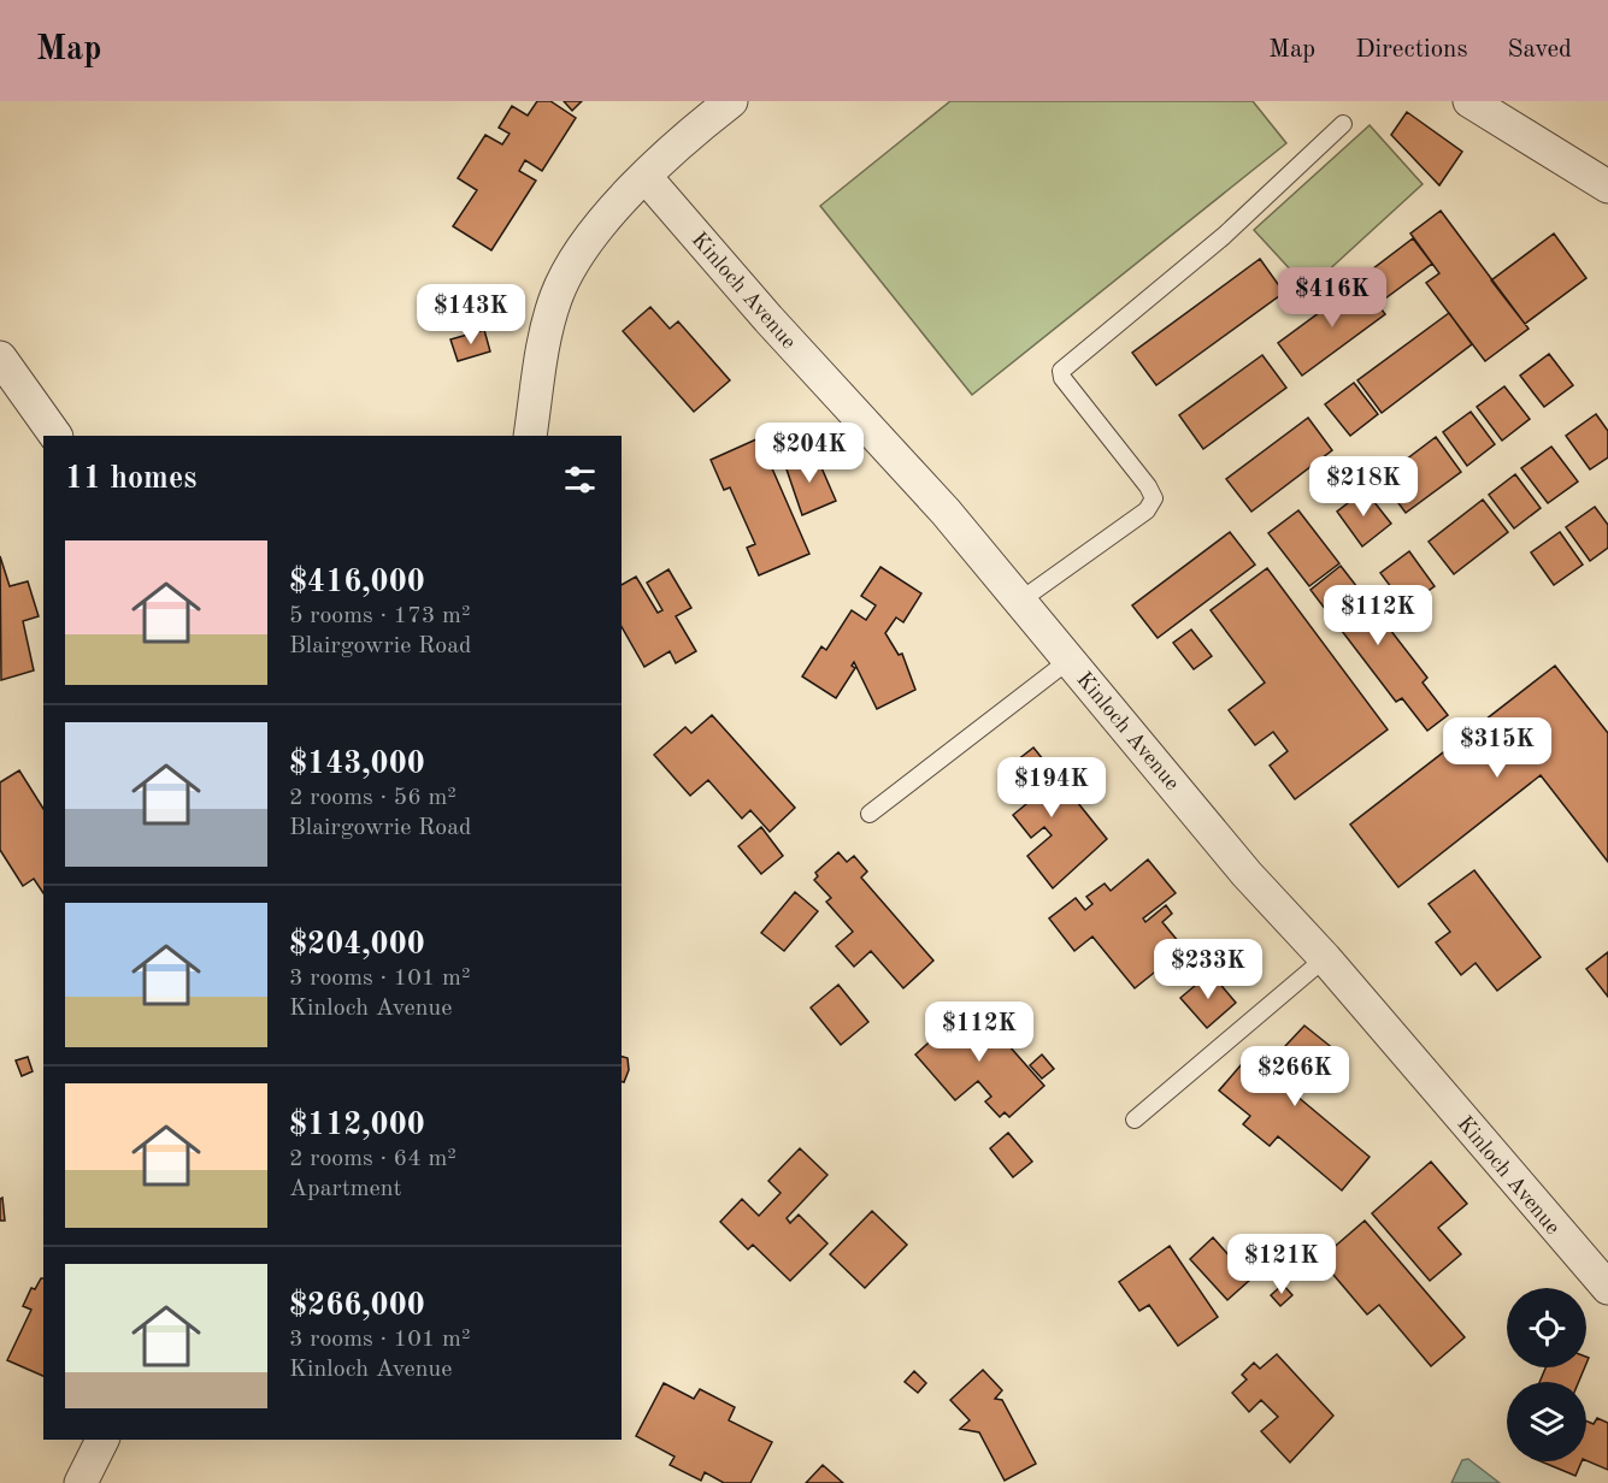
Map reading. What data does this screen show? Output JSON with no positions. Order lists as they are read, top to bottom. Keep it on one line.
{"streets":{"street":["Kinloch Avenue"]},"page":{"header":"Map","nav":["Map","Directions","Saved"],"price":["$416K","$143K","$204K","$218K","$112K","$315K","$194K","$233K","$112K","$266K","$121K"],"heading":"11 homes","list":[{"name":"$416,000","note":"5 rooms · 173 m² · Blairgowrie Road"},{"name":"$143,000","note":"2 rooms · 56 m² · Blairgowrie Road"},{"name":"$204,000","note":"3 rooms · 101 m² · Kinloch Avenue"},{"name":"$112,000","note":"2 rooms · 64 m² · Apartment"},{"name":"$266,000","note":"3 rooms · 101 m² · Kinloch Avenue"}]}}
